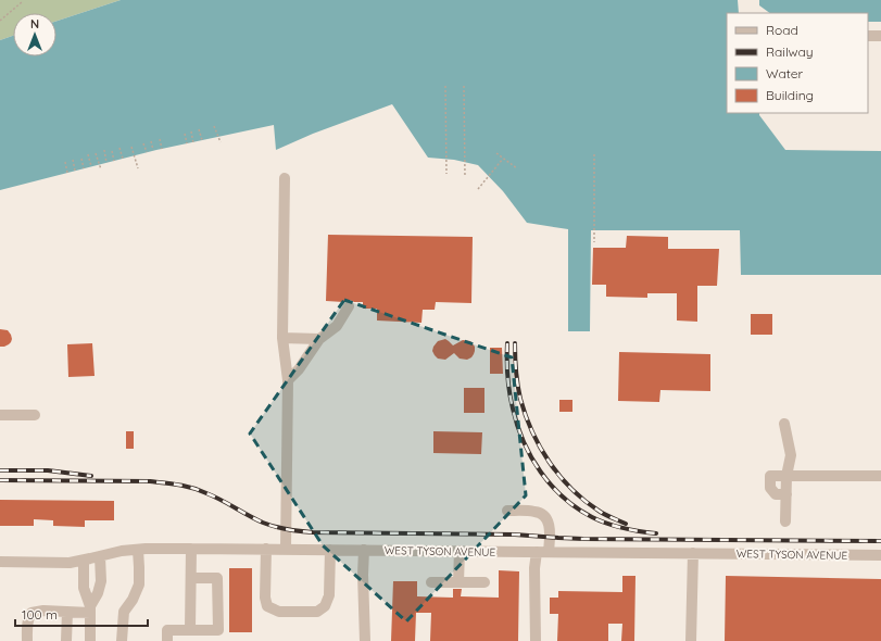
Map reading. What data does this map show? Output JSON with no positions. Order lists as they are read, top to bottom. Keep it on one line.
{"streets":{"street":["WEST TYSON AVENUE"]},"legend":["Road","Railway","Water","Building"],"scale_bar":"100 m","north":"top"}
